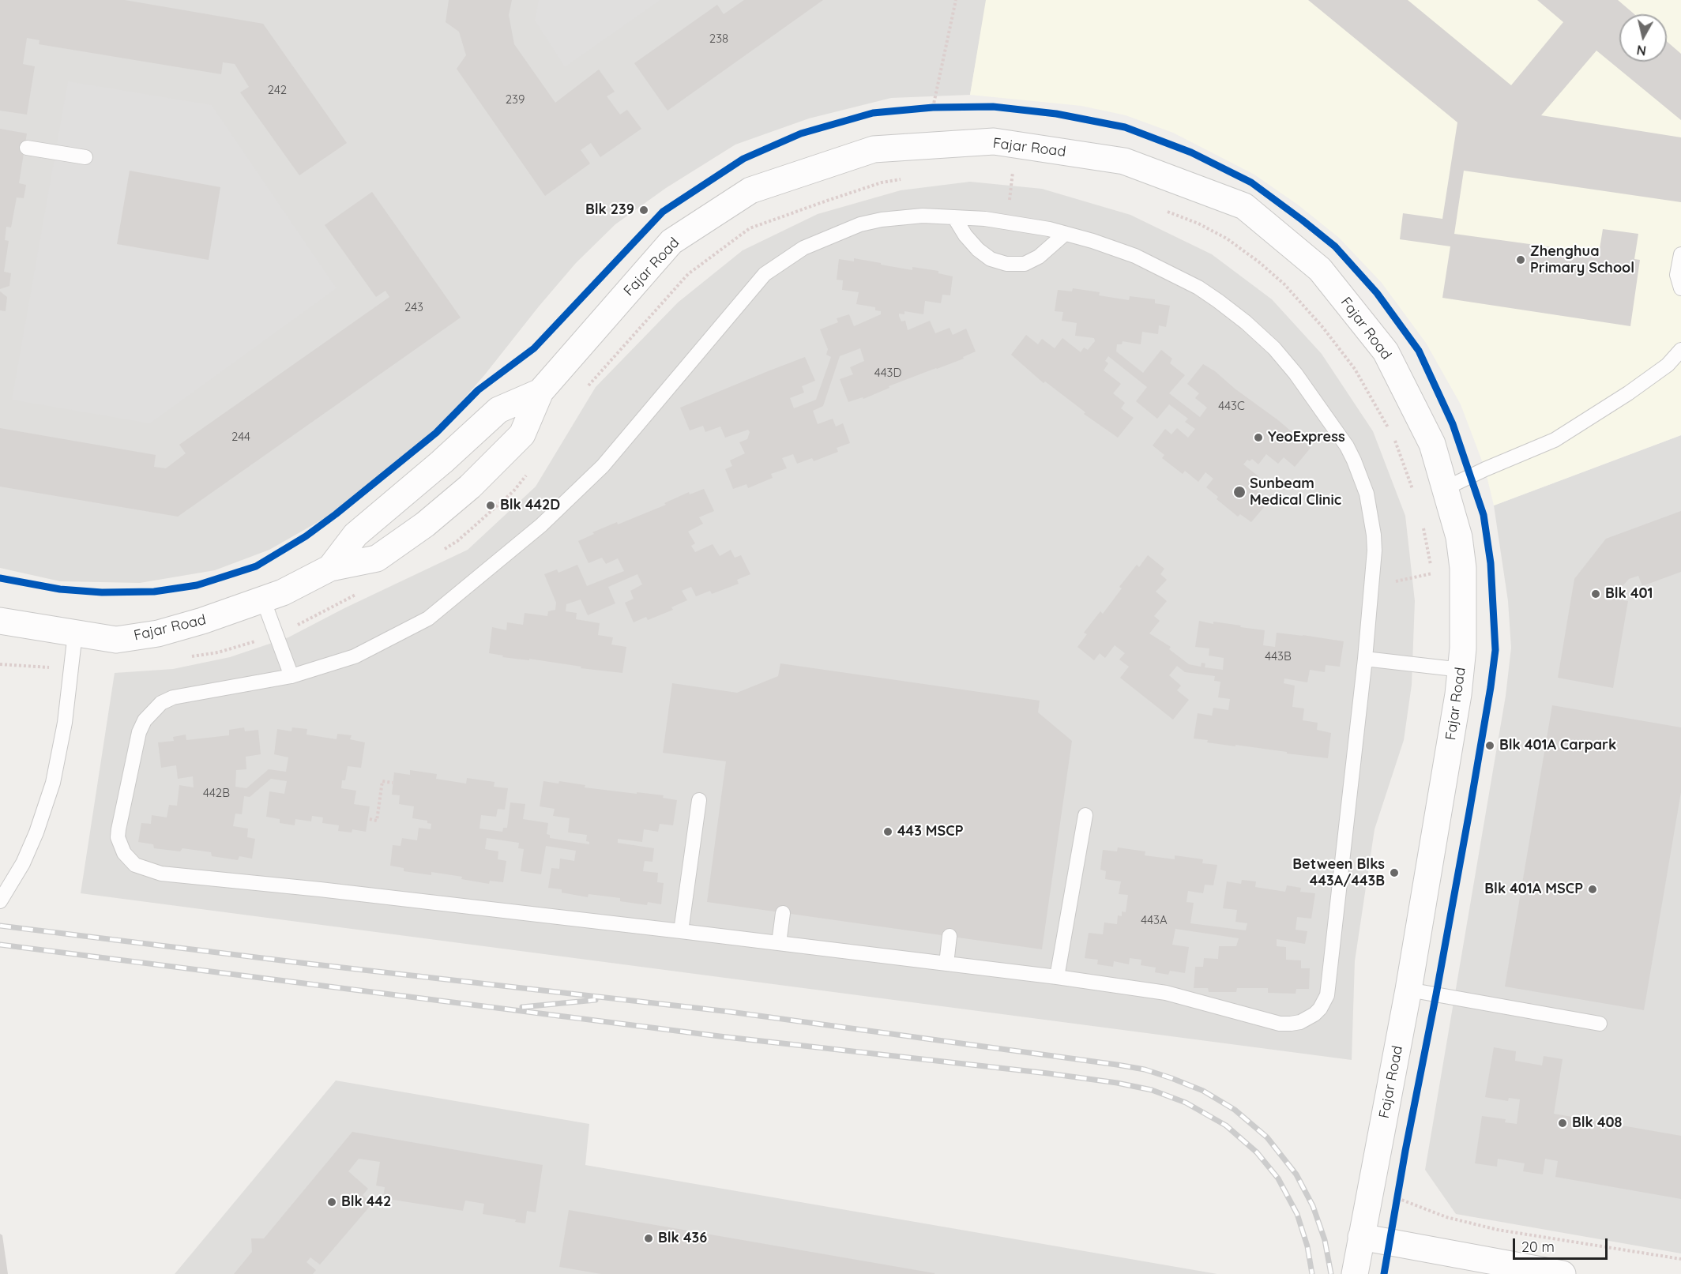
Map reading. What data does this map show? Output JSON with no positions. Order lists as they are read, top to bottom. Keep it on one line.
{"streets":{"street":["Fajar Road"]},"places":["Blk 239","Zhenghua Primary School","YeoExpress","Sunbeam Medical Clinic","Blk 442D","Blk 401","Blk 401A Carpark","443 MSCP","Between Blks 443A/443B","Blk 401A MSCP","Blk 408","Blk 442","Blk 436"],"house_numbers":["238","242","239","243","443D","443C","244","443B","442B","443A"],"scale_bar":"20 m","north":"bottom"}
